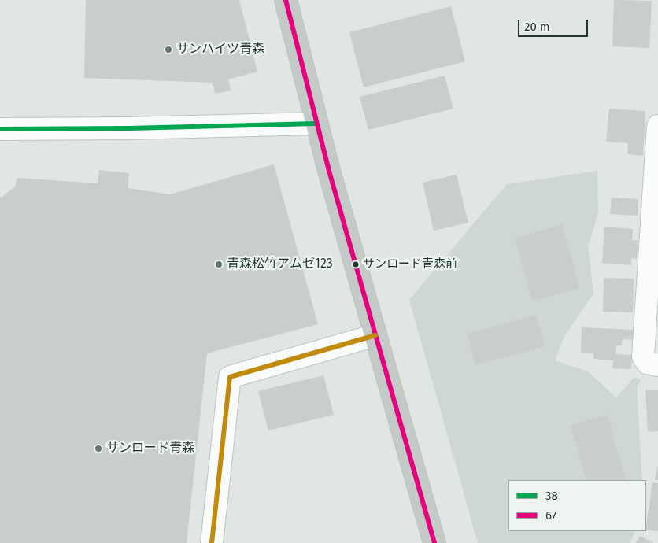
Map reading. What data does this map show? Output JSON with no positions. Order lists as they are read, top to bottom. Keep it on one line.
{"places":["サンハイツ青森","青森松竹アムゼ123","サンロード青森前","サンロード青森"],"lines":["transit line 67","transit line 38"],"legend":["38","67"],"scale_bar":"20 m"}
